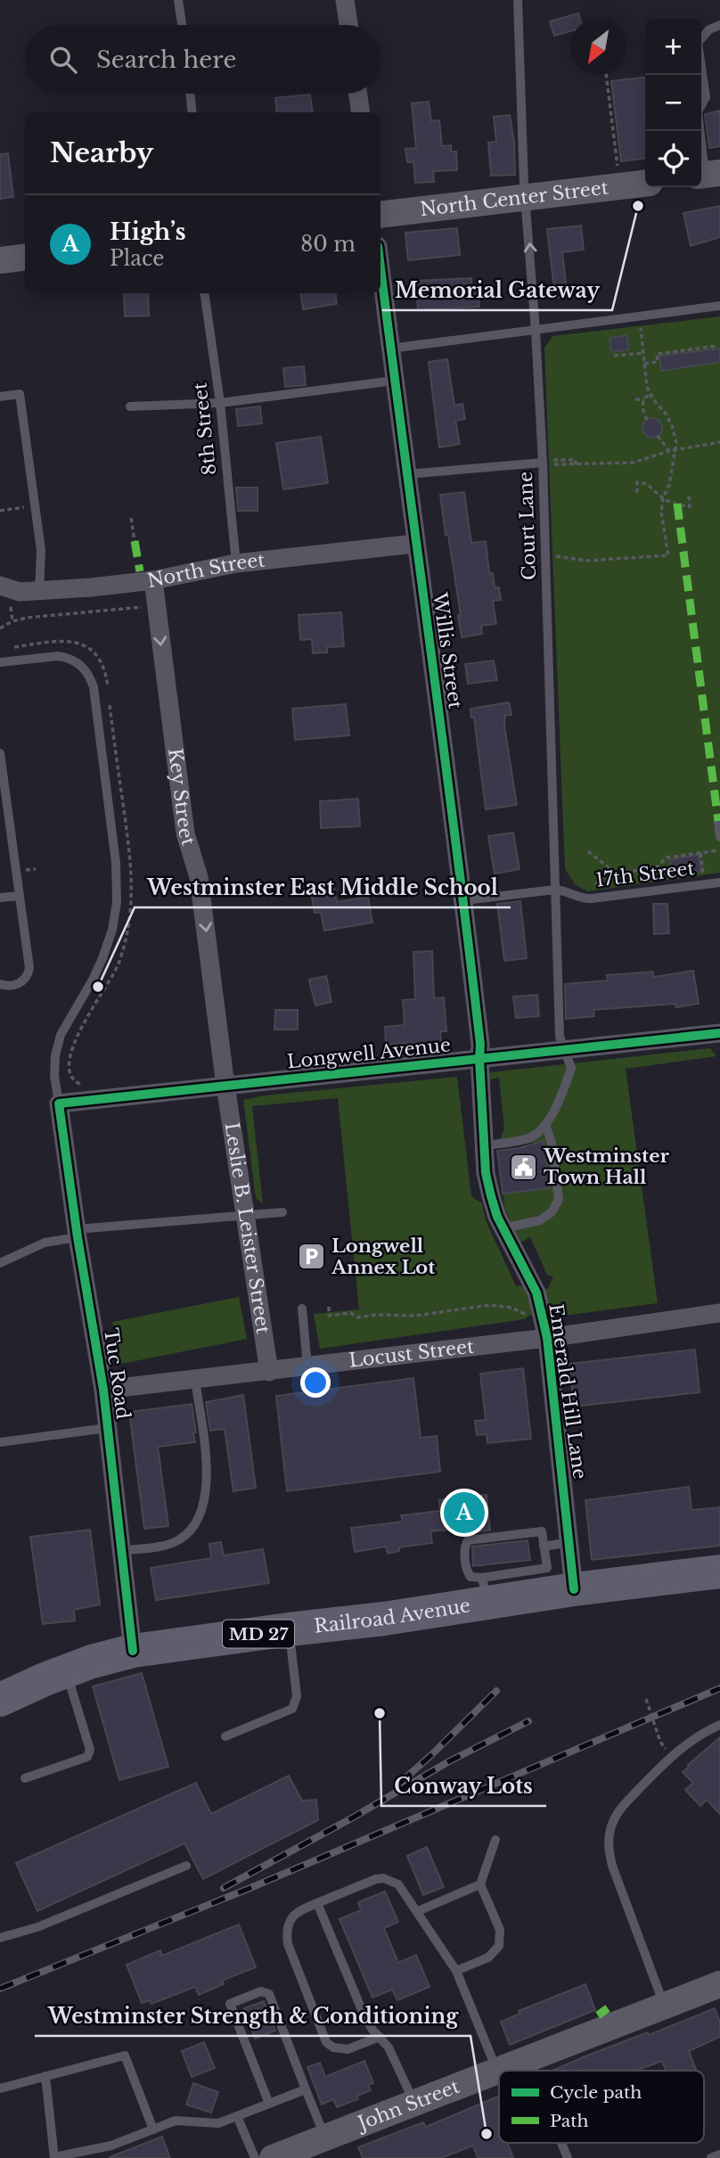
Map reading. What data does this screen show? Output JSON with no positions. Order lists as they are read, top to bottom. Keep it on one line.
{"streets":{"highway":["Railroad Avenue","MD 27"],"street":["North Center Street","North Street","Willis Street","Key Street","Longwell Avenue","Leslie B. Leister Street","Locust Street","Tuc Road","Emerald Hill Lane","John Street"],"lane":["8th Street","Court Lane","17th Street"]},"crossings":[["North Center Street","Court Lane"],["8th Street","North Street"],["Court Lane","17th Street"],["Court Lane","Longwell Avenue"],["North Street","Willis Street"],["North Street","Key Street"],["Willis Street","17th Street"],["Willis Street","Longwell Avenue"],["Willis Street","Emerald Hill Lane"],["Key Street","Longwell Avenue"],["Key Street","Leslie B. Leister Street"],["Longwell Avenue","Leslie B. Leister Street"],["Longwell Avenue","Tuc Road"],["Longwell Avenue","Emerald Hill Lane"],["Leslie B. Leister Street","Locust Street"],["Locust Street","Tuc Road"],["Locust Street","Emerald Hill Lane"],["Tuc Road","Railroad Avenue"],["Emerald Hill Lane","Railroad Avenue"]],"one_way":["Key Street"],"places":{"other":["Memorial Gateway","Westminster East Middle School","Conway Lots","Westminster Strength & Conditioning"],"public building":["Westminster Town Hall"],"parking":["Longwell Annex Lot"]},"legend":["Cycle path","Path"],"north":"bottom left","page":{"map_buttons":["+","−"],"search":"Search here","heading":"Nearby","list":[{"mark":"A","name":"High’s","note":"Place","value":"80 m"}],"pins":"A"}}
